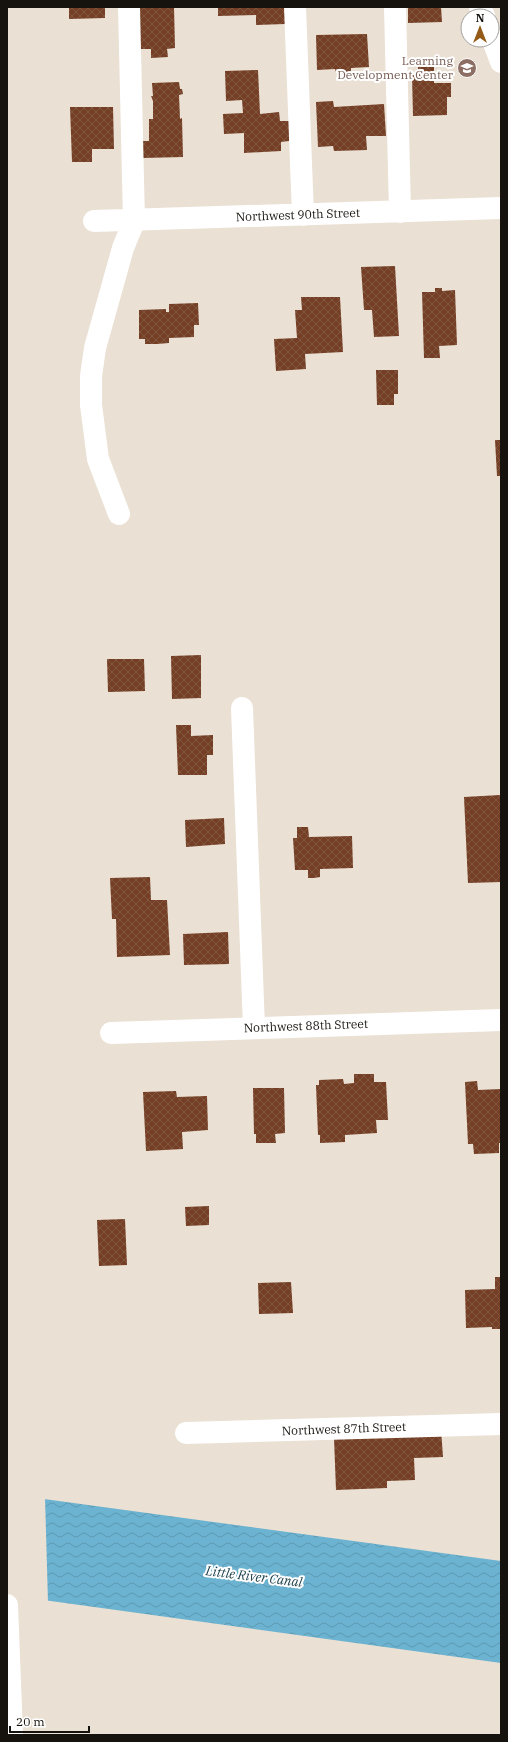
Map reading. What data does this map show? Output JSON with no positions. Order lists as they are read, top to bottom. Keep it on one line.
{"streets":{"main road":["Northwest 90th Street","Northwest 88th Street","Northwest 87th Street"]},"water":["Little River Canal"],"places":{"school or university":["Learning Development Center"]},"scale_bar":"20 m","north":"top"}
